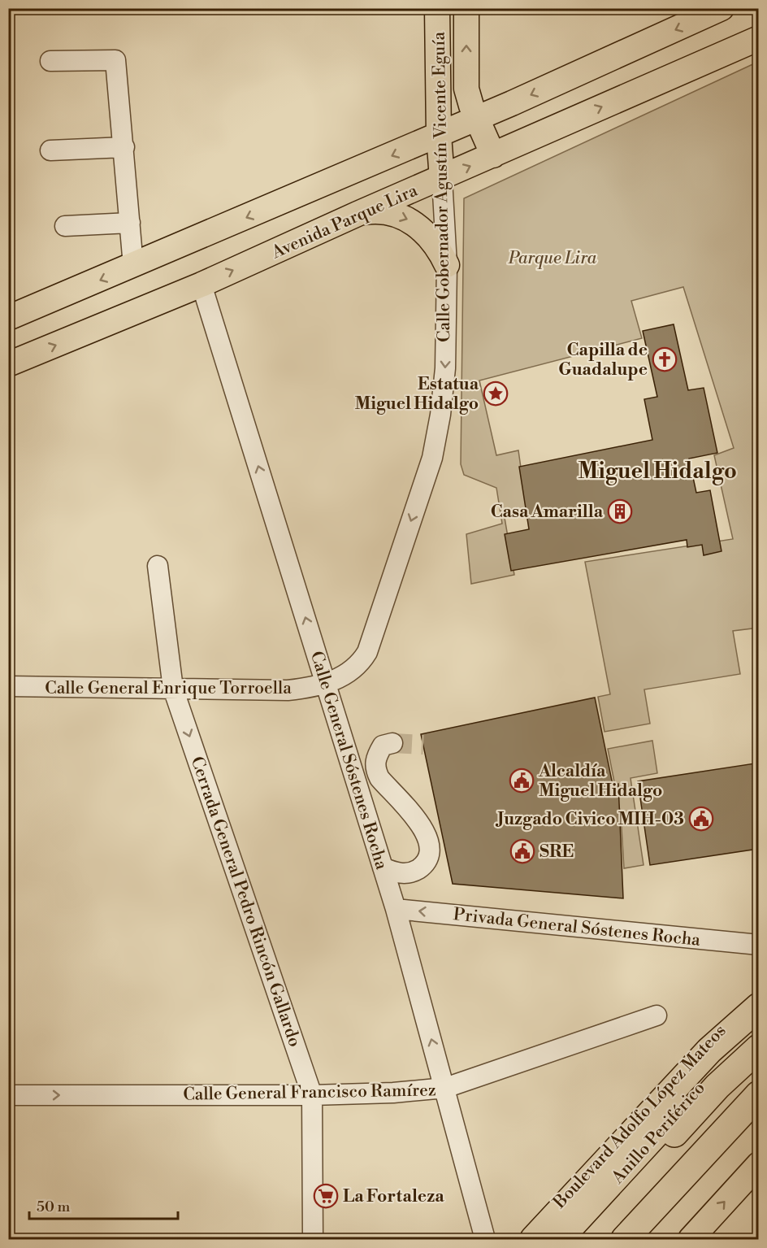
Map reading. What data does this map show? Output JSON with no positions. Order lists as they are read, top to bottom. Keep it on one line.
{"streets":{"highway":["Anillo Periférico"],"main road":["Calle Gobernador Agustín Vicente Eguía","Avenida Parque Lira","Boulevard Adolfo López Mateos"],"street":["Calle General Enrique Torroella","Calle General Sóstenes Rocha","Cerrada General Pedro Rincón Gallardo","Privada General Sóstenes Rocha","Calle General Francisco Ramírez"]},"crossings":[["Calle Gobernador Agustín Vicente Eguía","Avenida Parque Lira"],["Calle Gobernador Agustín Vicente Eguía","Calle General Enrique Torroella"],["Calle Gobernador Agustín Vicente Eguía","Calle General Sóstenes Rocha"],["Avenida Parque Lira","Calle General Sóstenes Rocha"],["Calle General Enrique Torroella","Calle General Sóstenes Rocha"],["Calle General Enrique Torroella","Cerrada General Pedro Rincón Gallardo"],["Calle General Sóstenes Rocha","Privada General Sóstenes Rocha"],["Calle General Sóstenes Rocha","Calle General Francisco Ramírez"],["Cerrada General Pedro Rincón Gallardo","Calle General Francisco Ramírez"]],"one_way":["Calle General Sóstenes Rocha","Cerrada General Pedro Rincón Gallardo","Privada General Sóstenes Rocha","Calle General Francisco Ramírez"],"districts":["Miguel Hidalgo"],"parks":["Parque Lira"],"places":{"church":["Capilla de Guadalupe"],"place":["Estatua Miguel Hidalgo"],"building":["Casa Amarilla"],"public building":["Alcaldía Miguel Hidalgo","Juzgado Civico MIH-03","SRE"],"supermarket":["La Fortaleza"]},"scale_bar":"50 m"}
